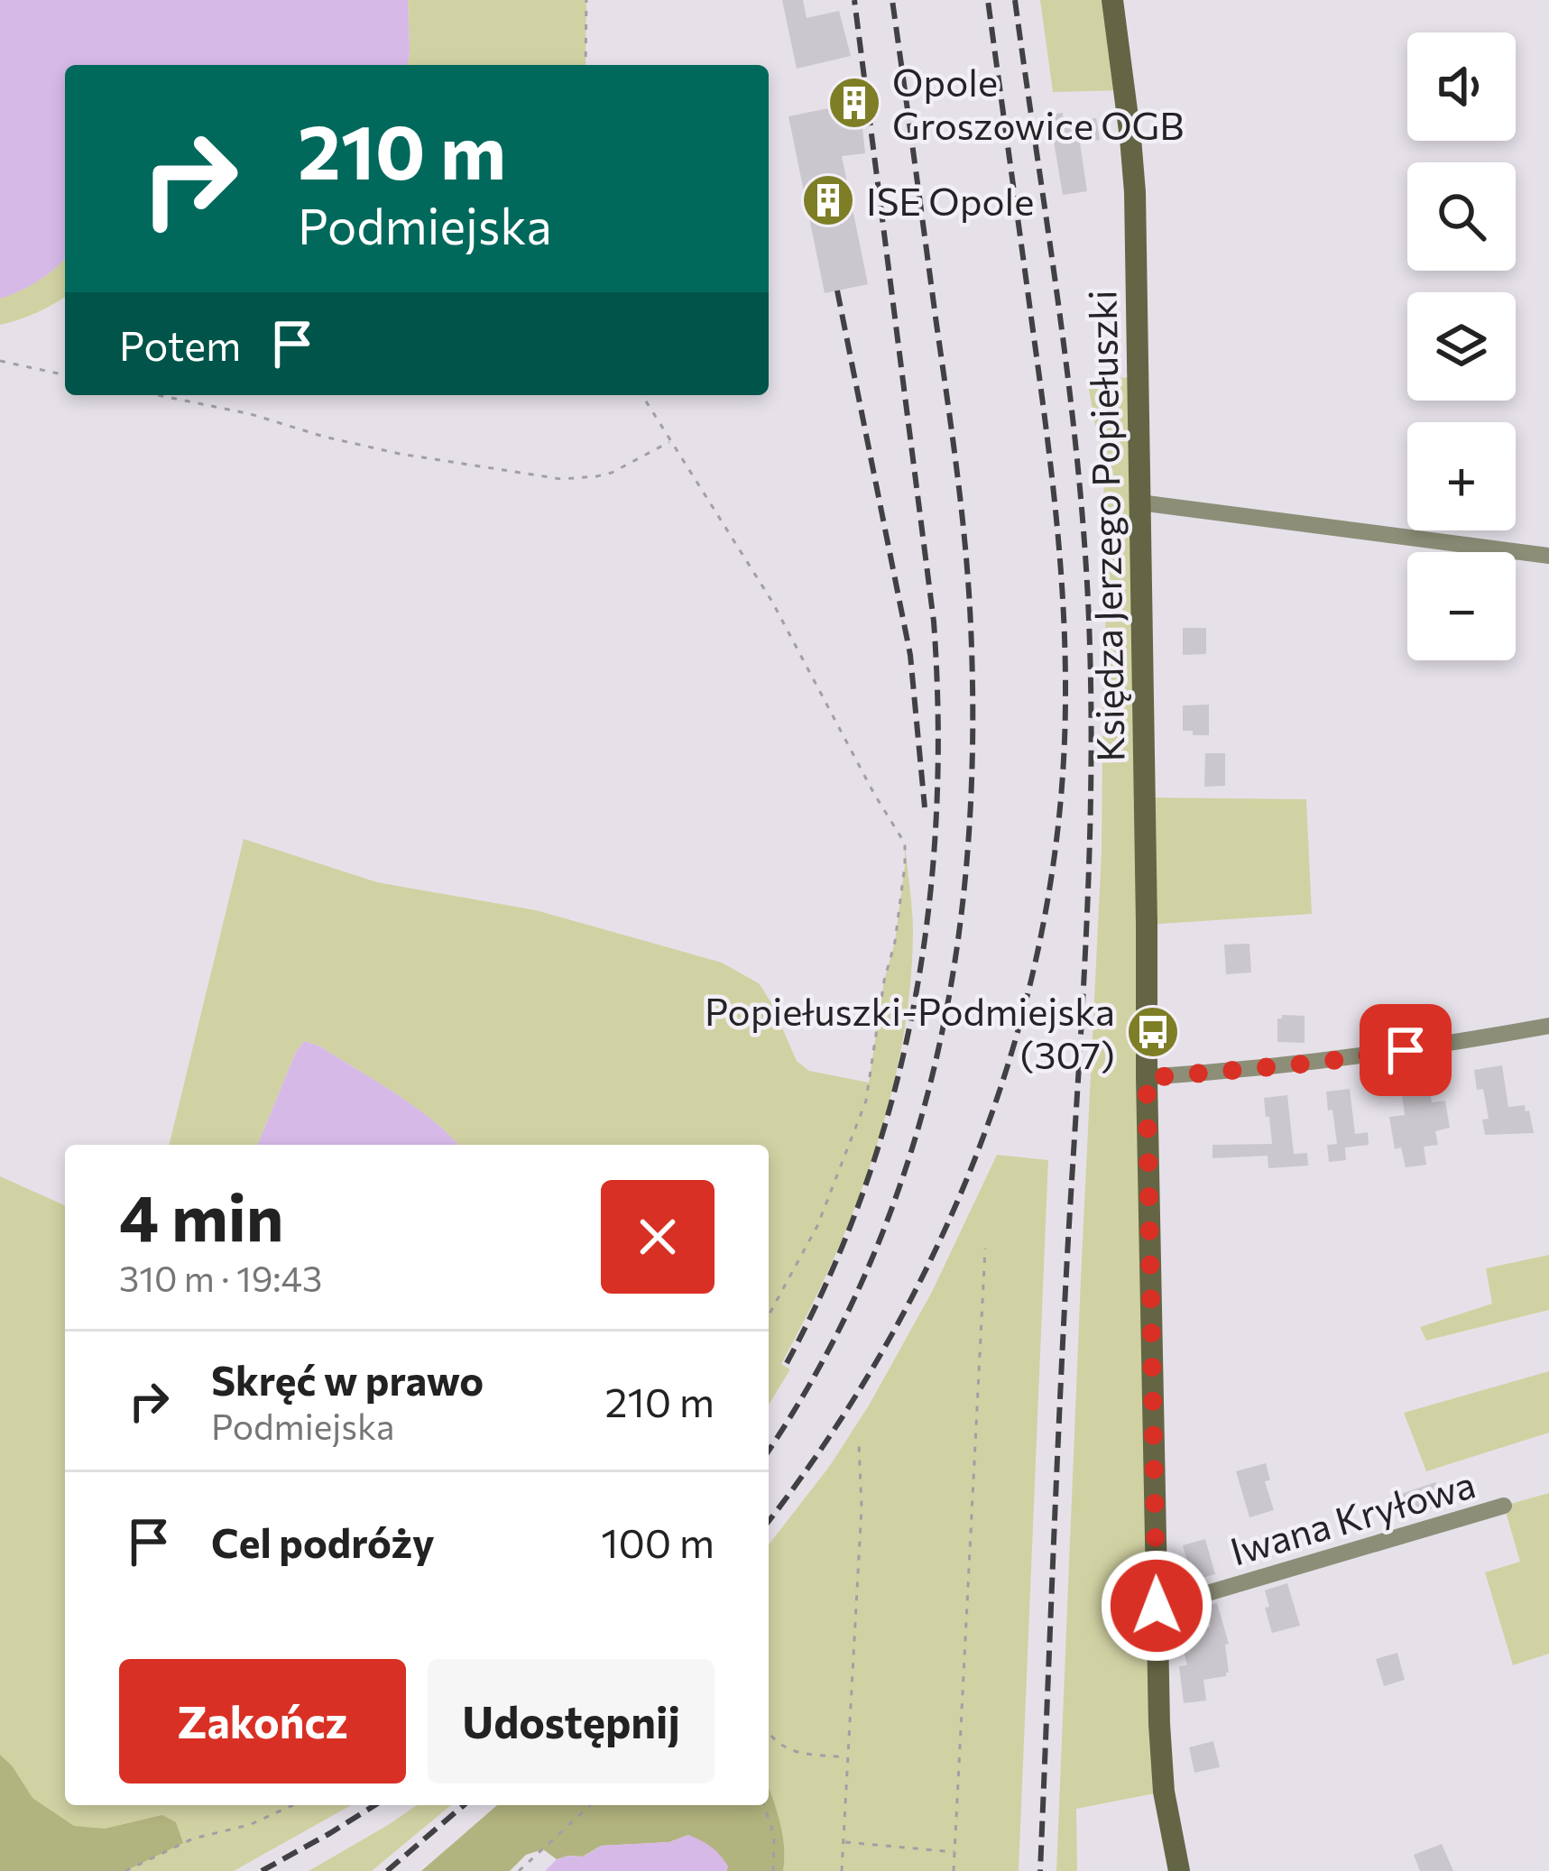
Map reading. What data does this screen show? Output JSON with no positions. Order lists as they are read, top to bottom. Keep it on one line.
{"streets":{"main road":["Księdza Jerzego Popiełuszki"],"street":["Iwana Kryłowa"]},"crossings":[["Księdza Jerzego Popiełuszki","Iwana Kryłowa"]],"places":{"building":["Opole Groszowice OGB","ISE Opole"],"bus stop":["Popiełuszki-Podmiejska (307)"]},"page":{"map_buttons":["+","−"],"turn":["210 m","Podmiejska"],"then":"Potem","heading":["4 min","310 m · 19:43"],"list":[{"name":"Skręć w prawo","note":"Podmiejska","value":"210 m"},{"name":"Cel podróży","value":"100 m"}],"buttons":["Zakończ","Udostępnij"]}}
